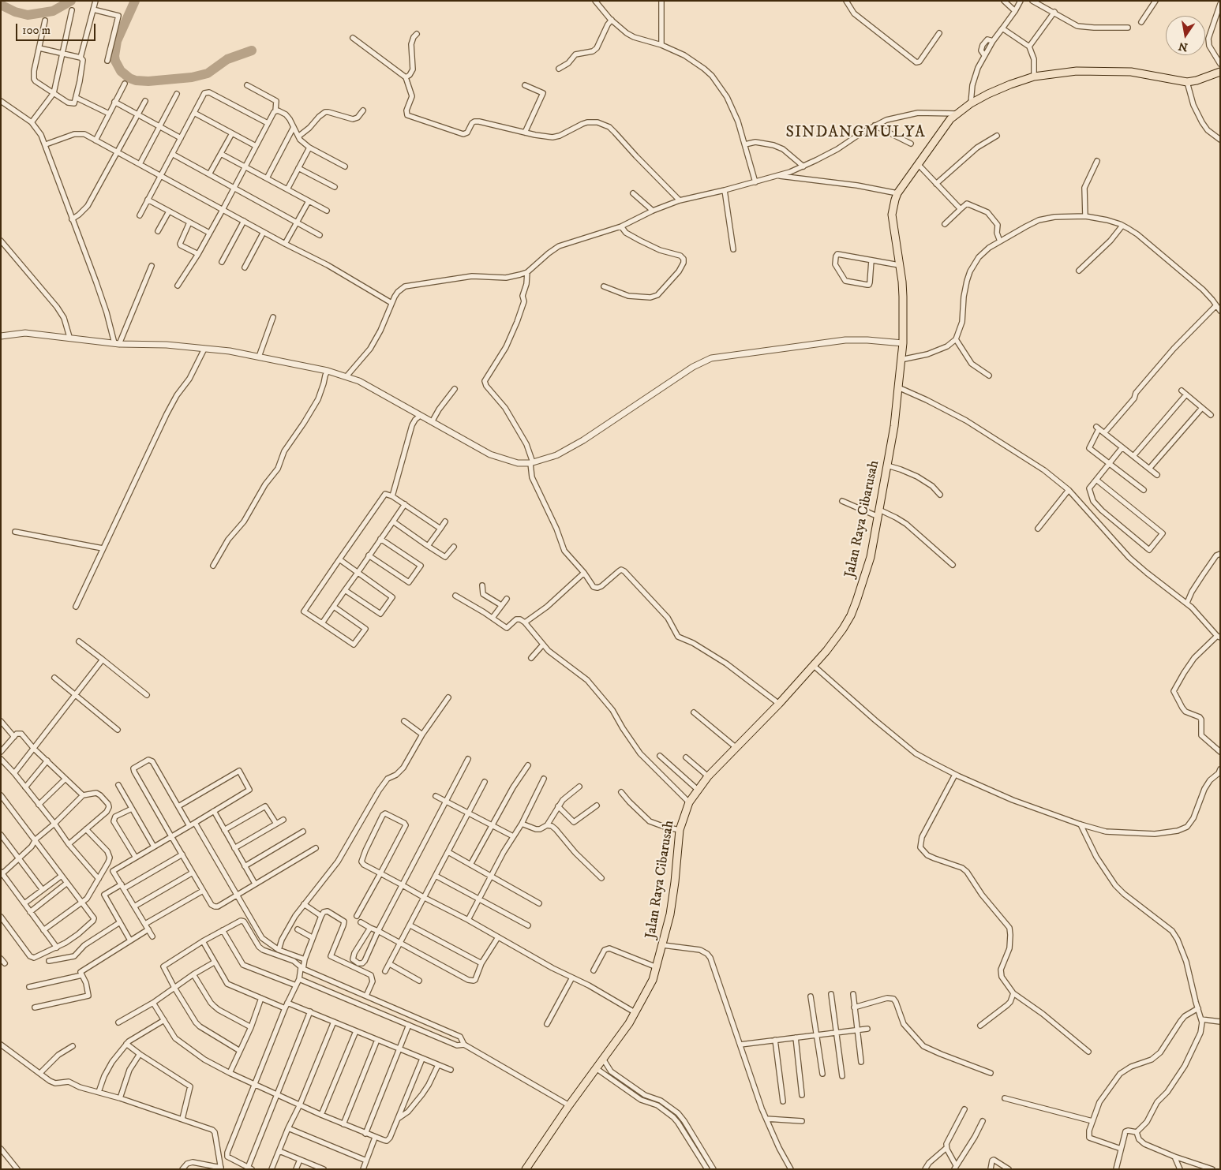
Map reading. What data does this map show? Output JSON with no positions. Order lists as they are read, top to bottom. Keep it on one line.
{"streets":{"main road":["Jalan Raya Cibarusah"]},"districts":["SINDANGMULYA"],"scale_bar":"100 m","north":"bottom"}
